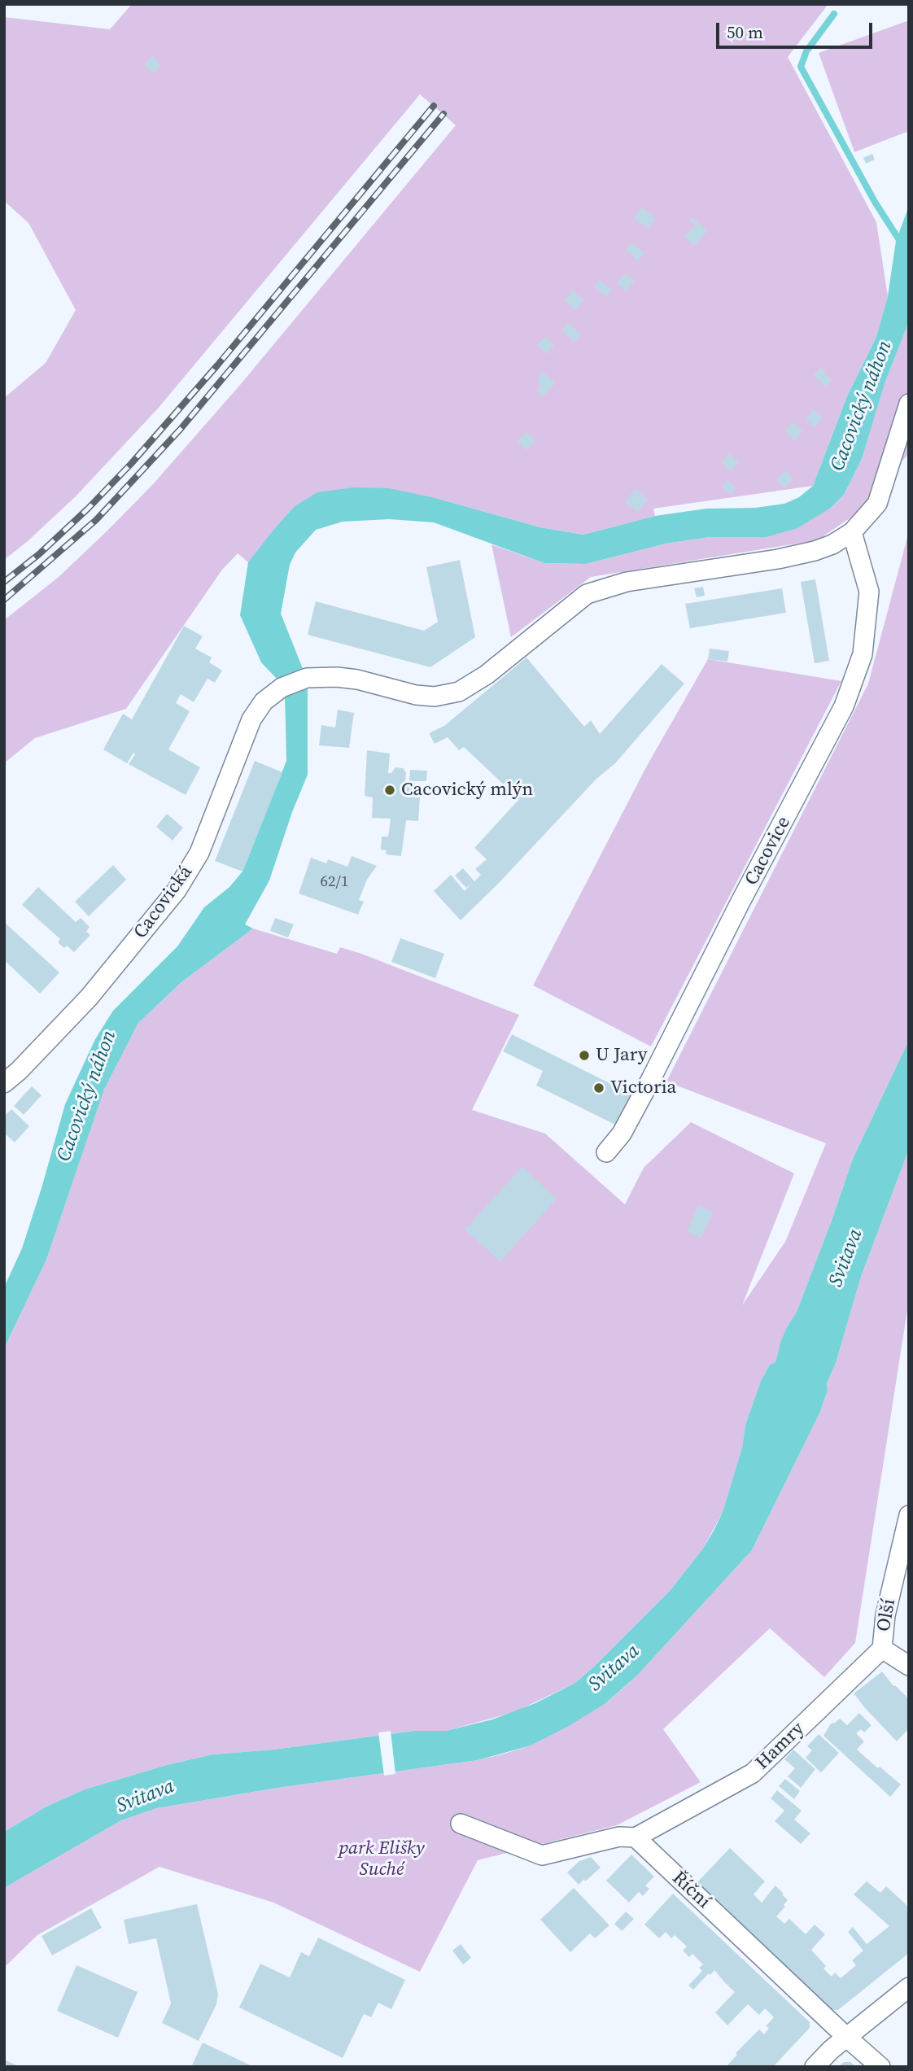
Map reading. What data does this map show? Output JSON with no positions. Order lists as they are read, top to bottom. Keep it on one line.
{"streets":{"street":["Cacovice","Cacovická","Olší","Hamry","Říční"]},"crossings":[["Cacovice","Cacovická"],["Olší","Hamry"],["Hamry","Říční"]],"water":["Cacovický náhon","Svitava"],"parks":["park Elišky Suché"],"places":["Cacovický mlýn","U Jary","Victoria"],"house_numbers":["62/1"],"scale_bar":"50 m"}
